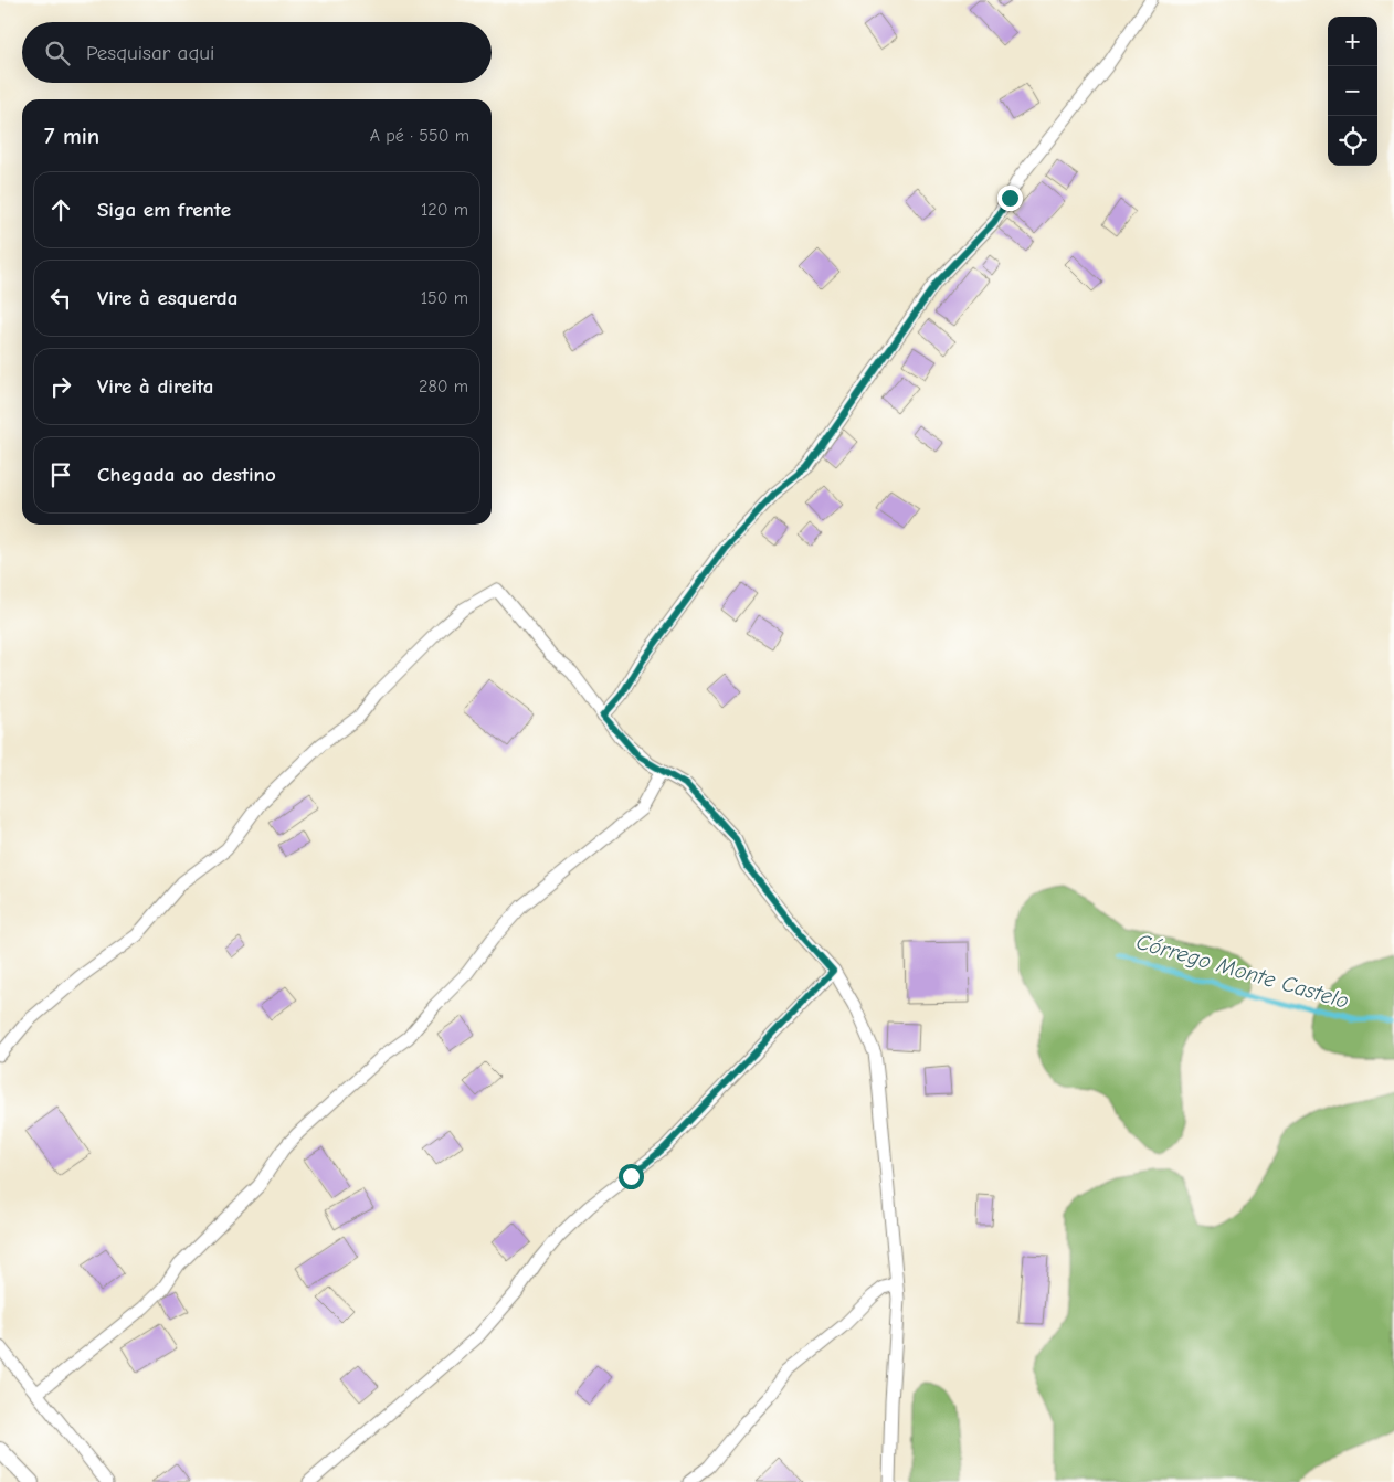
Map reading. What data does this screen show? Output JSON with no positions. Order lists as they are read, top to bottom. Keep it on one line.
{"water":["Córrego Monte Castelo"],"page":{"map_buttons":["+","−"],"search":"Pesquisar aqui","heading":["7 min","A pé · 550 m"],"list":[["Siga em frente","120 m"],["Vire à esquerda","150 m"],["Vire à direita","280 m"],"Chegada ao destino"]}}
